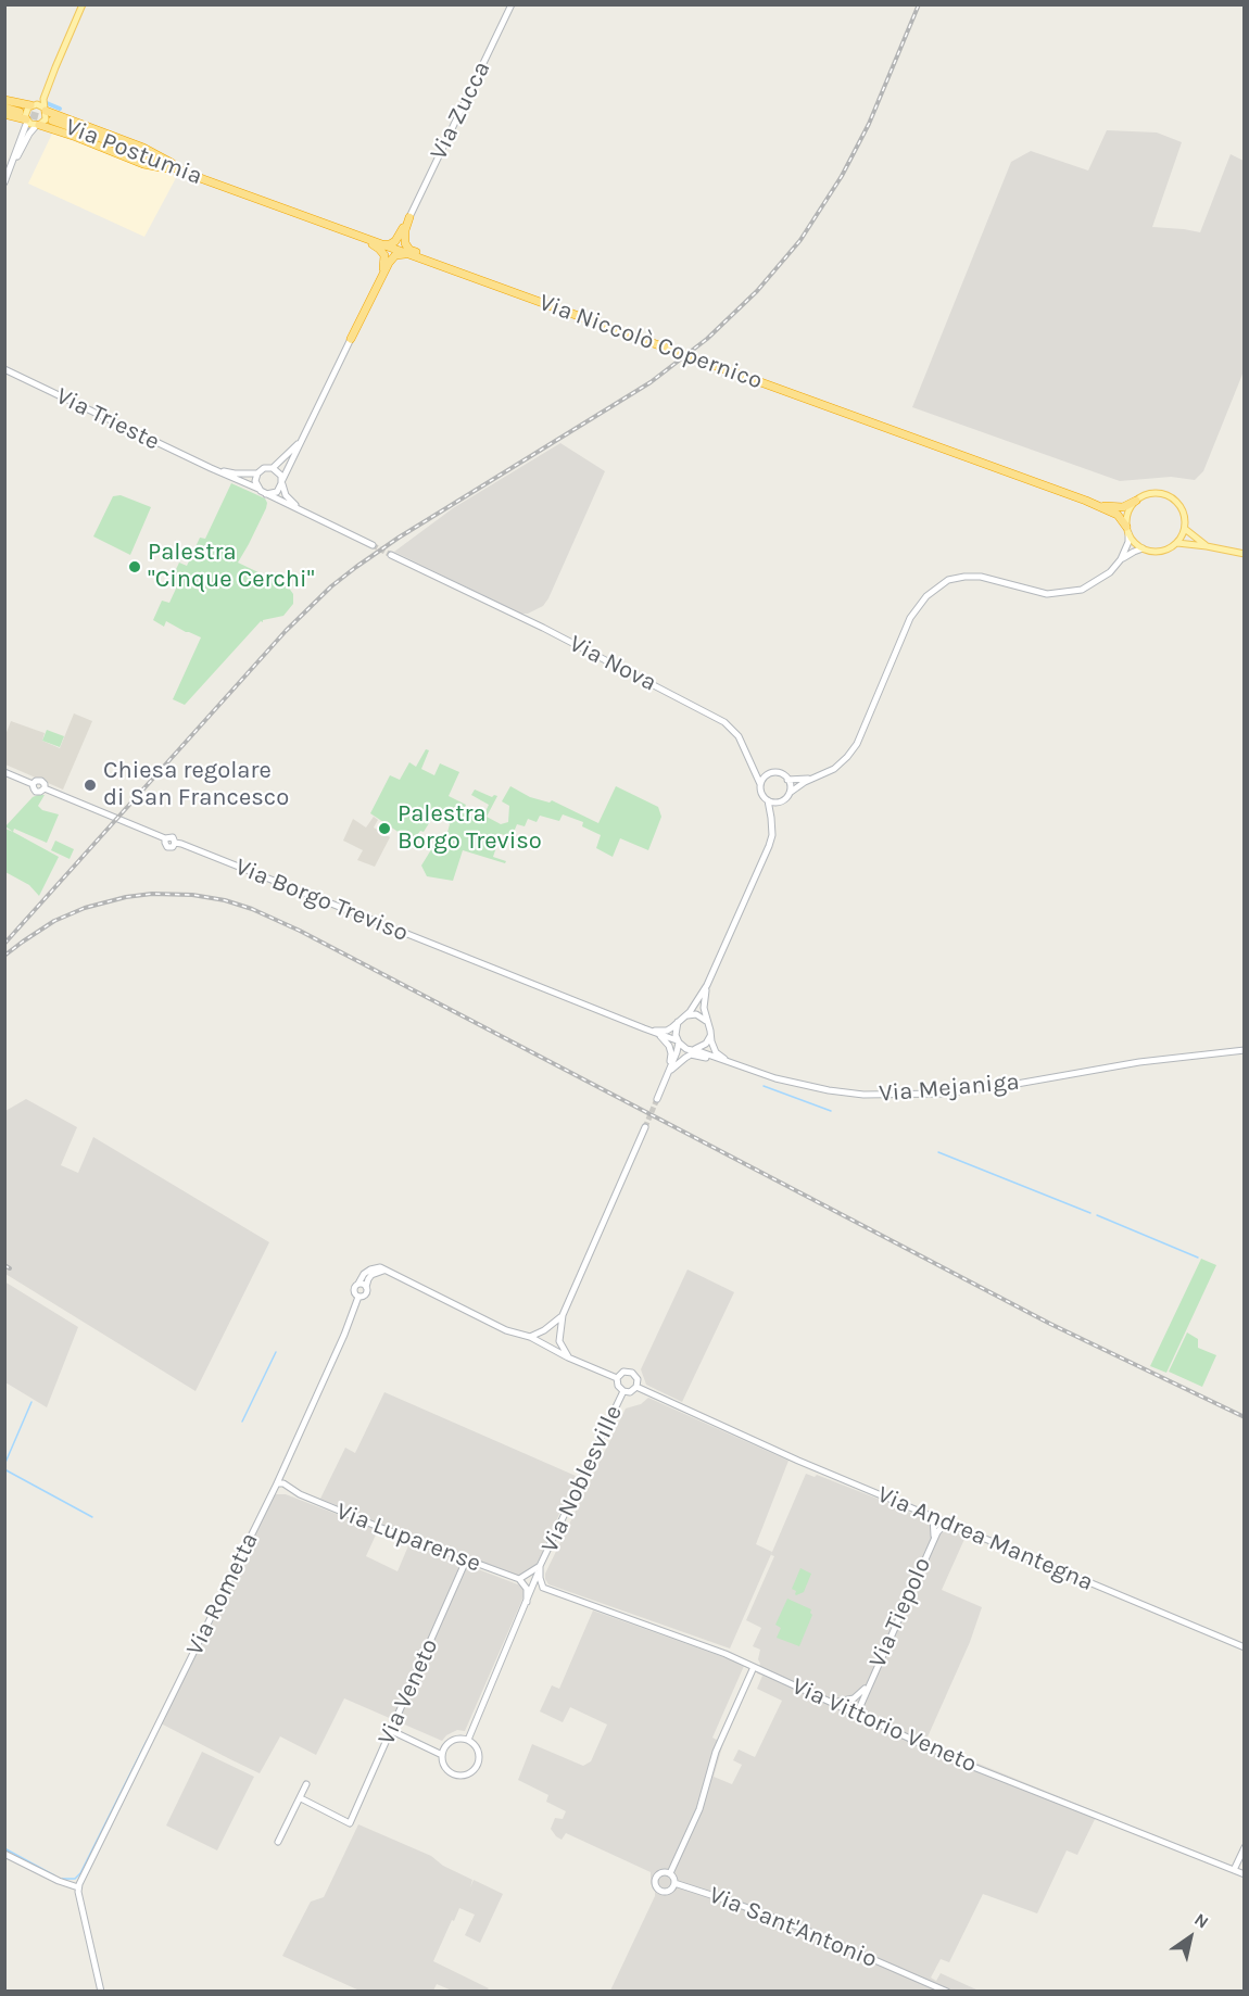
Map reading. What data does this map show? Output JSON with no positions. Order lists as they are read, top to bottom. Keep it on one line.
{"streets":{"highway":["Via Postumia","Via Niccolò Copernico"],"main road":["Via Zucca","Via Trieste","Via Nova","Via Borgo Treviso","Via Mejaniga","Via Noblesville","Via Luparense","Via Andrea Mantegna","Via Rometta","Via Tiepolo","Via Veneto","Via Vittorio Veneto","Via Sant'Antonio"]},"crossings":[["Via Postumia","Via Niccolò Copernico"],["Via Nova","Via Mejaniga"],["Via Borgo Treviso","Via Mejaniga"],["Via Noblesville","Via Luparense"],["Via Noblesville","Via Andrea Mantegna"],["Via Noblesville","Via Vittorio Veneto"],["Via Luparense","Via Rometta"],["Via Luparense","Via Veneto"],["Via Andrea Mantegna","Via Tiepolo"],["Via Tiepolo","Via Vittorio Veneto"],["Via Vittorio Veneto","Via Sant'Antonio"]],"places":["Palestra \"Cinque Cerchi\"","Chiesa regolare di San Francesco","Palestra Borgo Treviso"],"north":"top right"}
